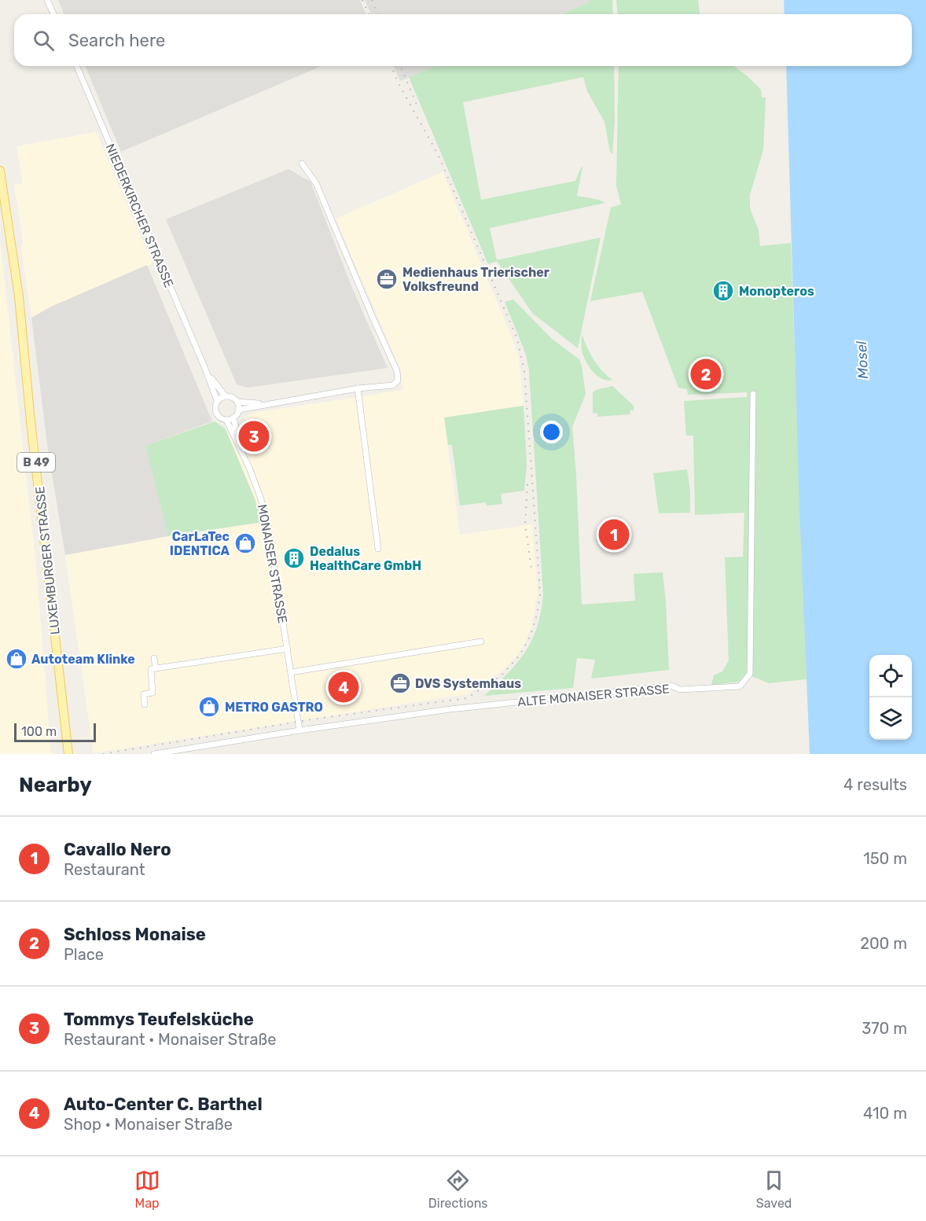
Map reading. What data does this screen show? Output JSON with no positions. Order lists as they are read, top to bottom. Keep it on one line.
{"streets":{"main road":["B 49","LUXEMBURGER STRASSE"],"street":["NIEDERKIRCHER STRASSE","MONAISER STRASSE","ALTE MONAISER STRASSE"]},"crossings":[["NIEDERKIRCHER STRASSE","MONAISER STRASSE"],["MONAISER STRASSE","ALTE MONAISER STRASSE"]],"water":["Mosel"],"places":{"office":["Medienhaus Trierischer Volksfreund","DVS Systemhaus"],"building":["Monopteros","Dedalus HealthCare GmbH"],"shop":["CarLaTec IDENTICA","Autoteam Klinke","METRO GASTRO"]},"scale_bar":"100 m","page":{"search":"Search here","pins":["2","3","1","4"],"scale":"100 m","heading":["Nearby","4 results"],"list":[{"mark":"1","name":"Cavallo Nero","note":"Restaurant","value":"150 m"},{"mark":"2","name":"Schloss Monaise","note":"Place","value":"200 m"},{"mark":"3","name":"Tommys Teufelsküche","note":"Restaurant · Monaiser Straße","value":"370 m"},{"mark":"4","name":"Auto-Center C. Barthel","note":"Shop · Monaiser Straße","value":"410 m"}],"nav":["Map","Directions","Saved"]}}
